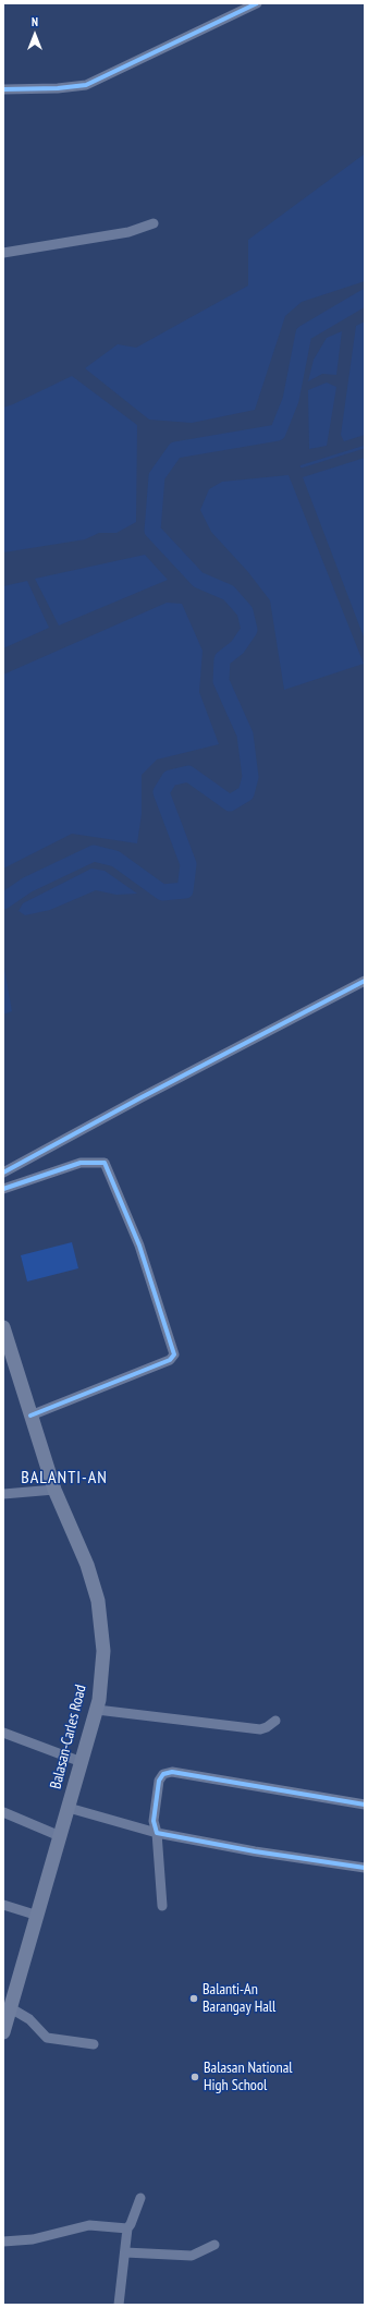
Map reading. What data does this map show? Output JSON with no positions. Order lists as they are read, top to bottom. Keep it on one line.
{"streets":{"main road":["Balasan-Carles Road"]},"districts":["BALANTI-AN"],"places":["Balanti-An Barangay Hall","Balasan National High School"],"north":"top"}
